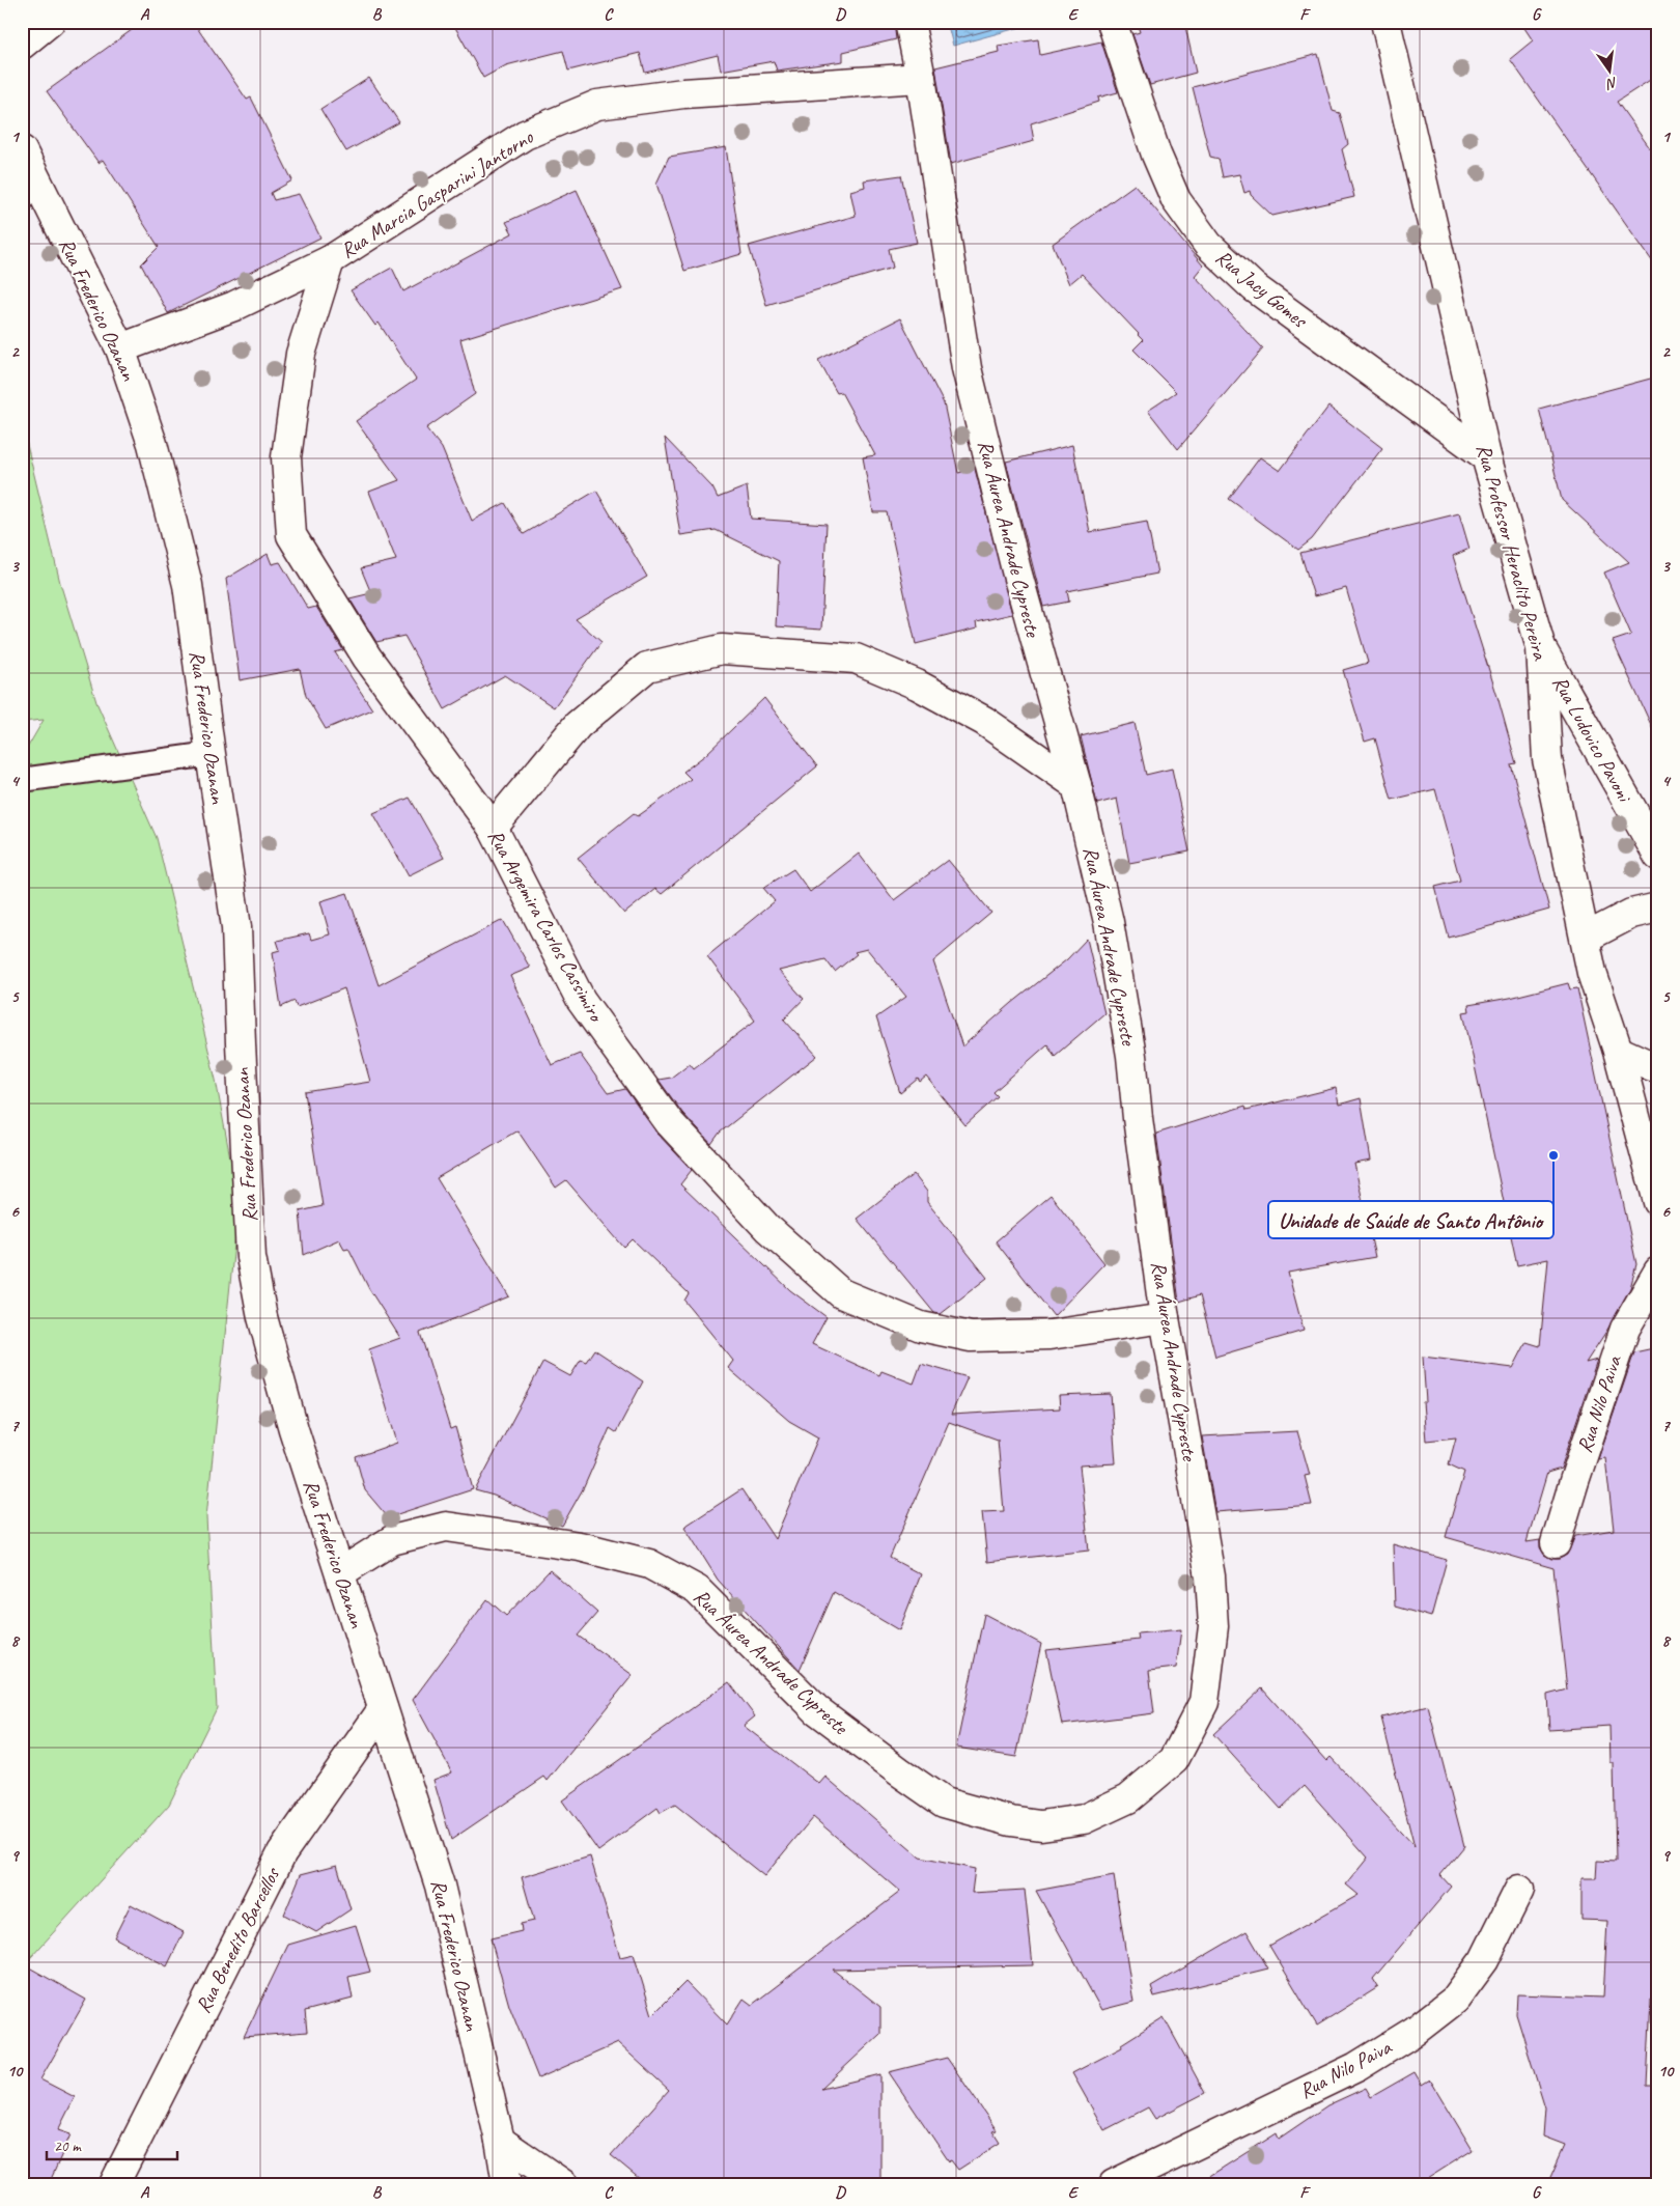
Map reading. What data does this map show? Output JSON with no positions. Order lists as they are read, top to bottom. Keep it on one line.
{"streets":{"street":["Rua Marcia Gasparini Jantorno","Rua Jacy Gomes","Rua Frederico Ozanan","Rua Áurea Andrade Cypreste","Rua Professor Heraclito Pereira","Rua Ludovico Pavoni","Rua Argemira Carlos Cassimiro","Rua Nilo Paiva","Rua Benedito Barcellos"]},"crossings":[["Rua Marcia Gasparini Jantorno","Rua Frederico Ozanan"],["Rua Marcia Gasparini Jantorno","Rua Áurea Andrade Cypreste"],["Rua Marcia Gasparini Jantorno","Rua Argemira Carlos Cassimiro"],["Rua Jacy Gomes","Rua Professor Heraclito Pereira"],["Rua Frederico Ozanan","Rua Áurea Andrade Cypreste"],["Rua Frederico Ozanan","Rua Benedito Barcellos"],["Rua Áurea Andrade Cypreste","Rua Argemira Carlos Cassimiro"],["Rua Professor Heraclito Pereira","Rua Ludovico Pavoni"]],"places":["Unidade de Saúde de Santo Antônio"],"scale_bar":"20 m","north":"bottom","grid":{"columns":["A","B","C","D","E","F","G"],"rows":["1","2","3","4","5","6","7","8","9","10"]}}
